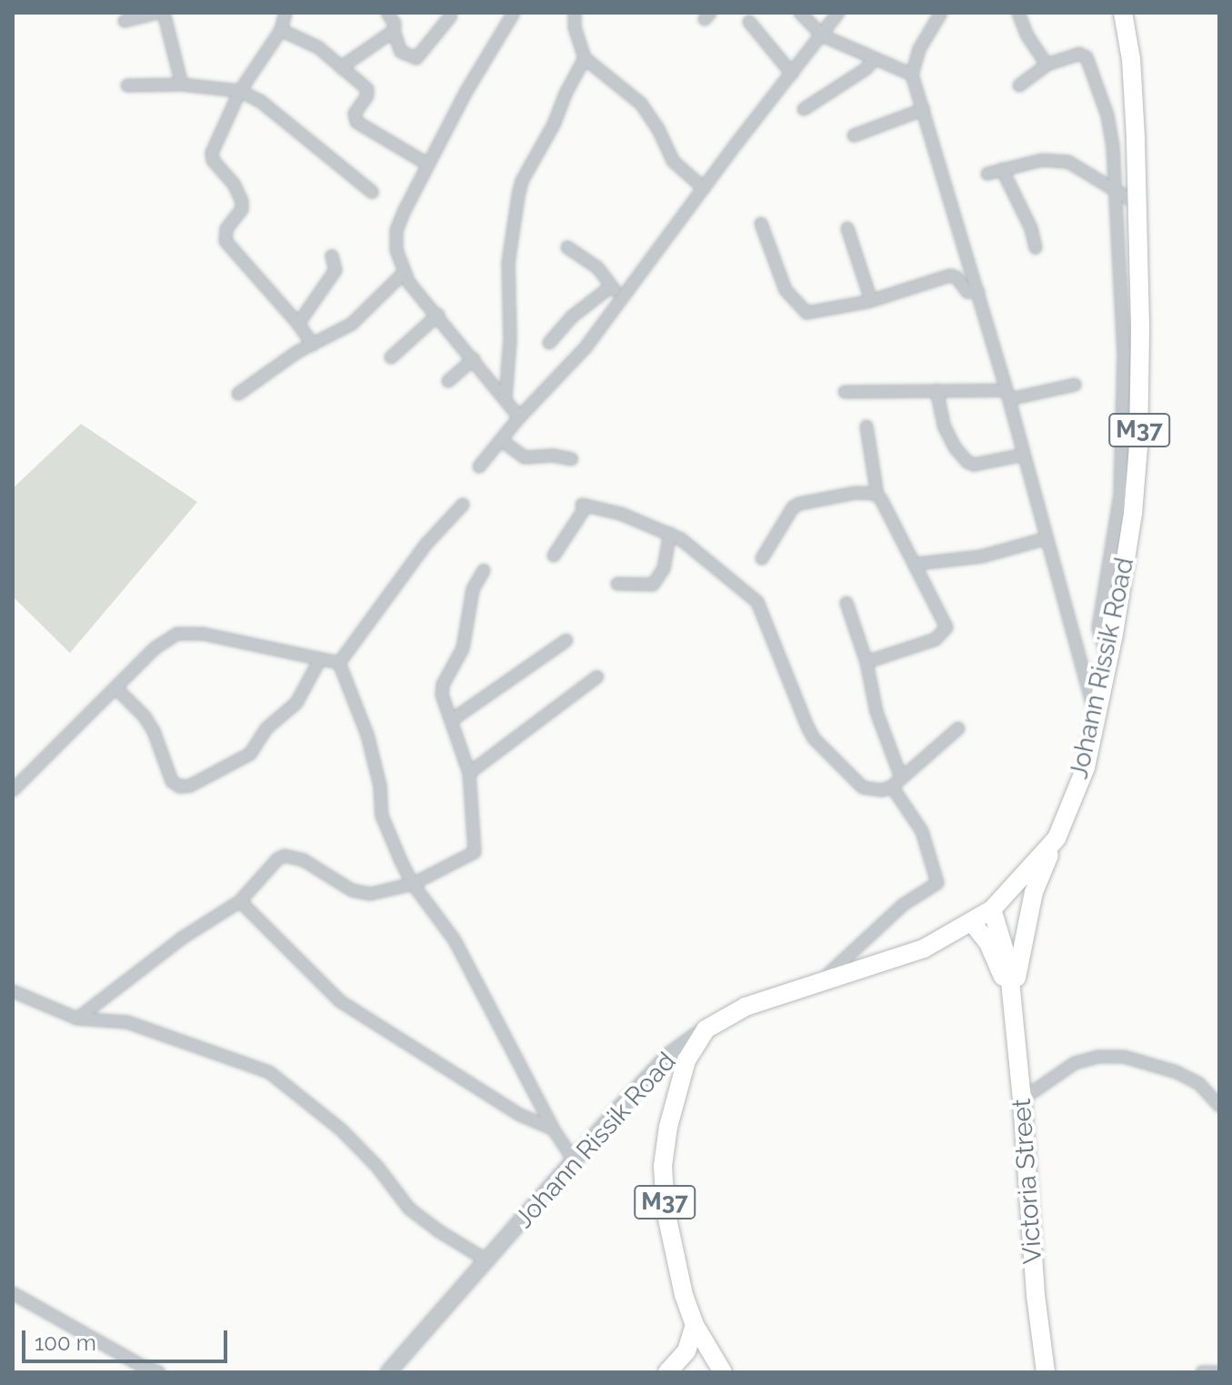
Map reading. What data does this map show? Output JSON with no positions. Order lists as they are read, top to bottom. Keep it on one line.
{"streets":{"main road":["M37","Johann Rissik Road","Victoria Street"]},"crossings":[["M37","Johann Rissik Road"],["Johann Rissik Road","Victoria Street"]],"scale_bar":"100 m"}
